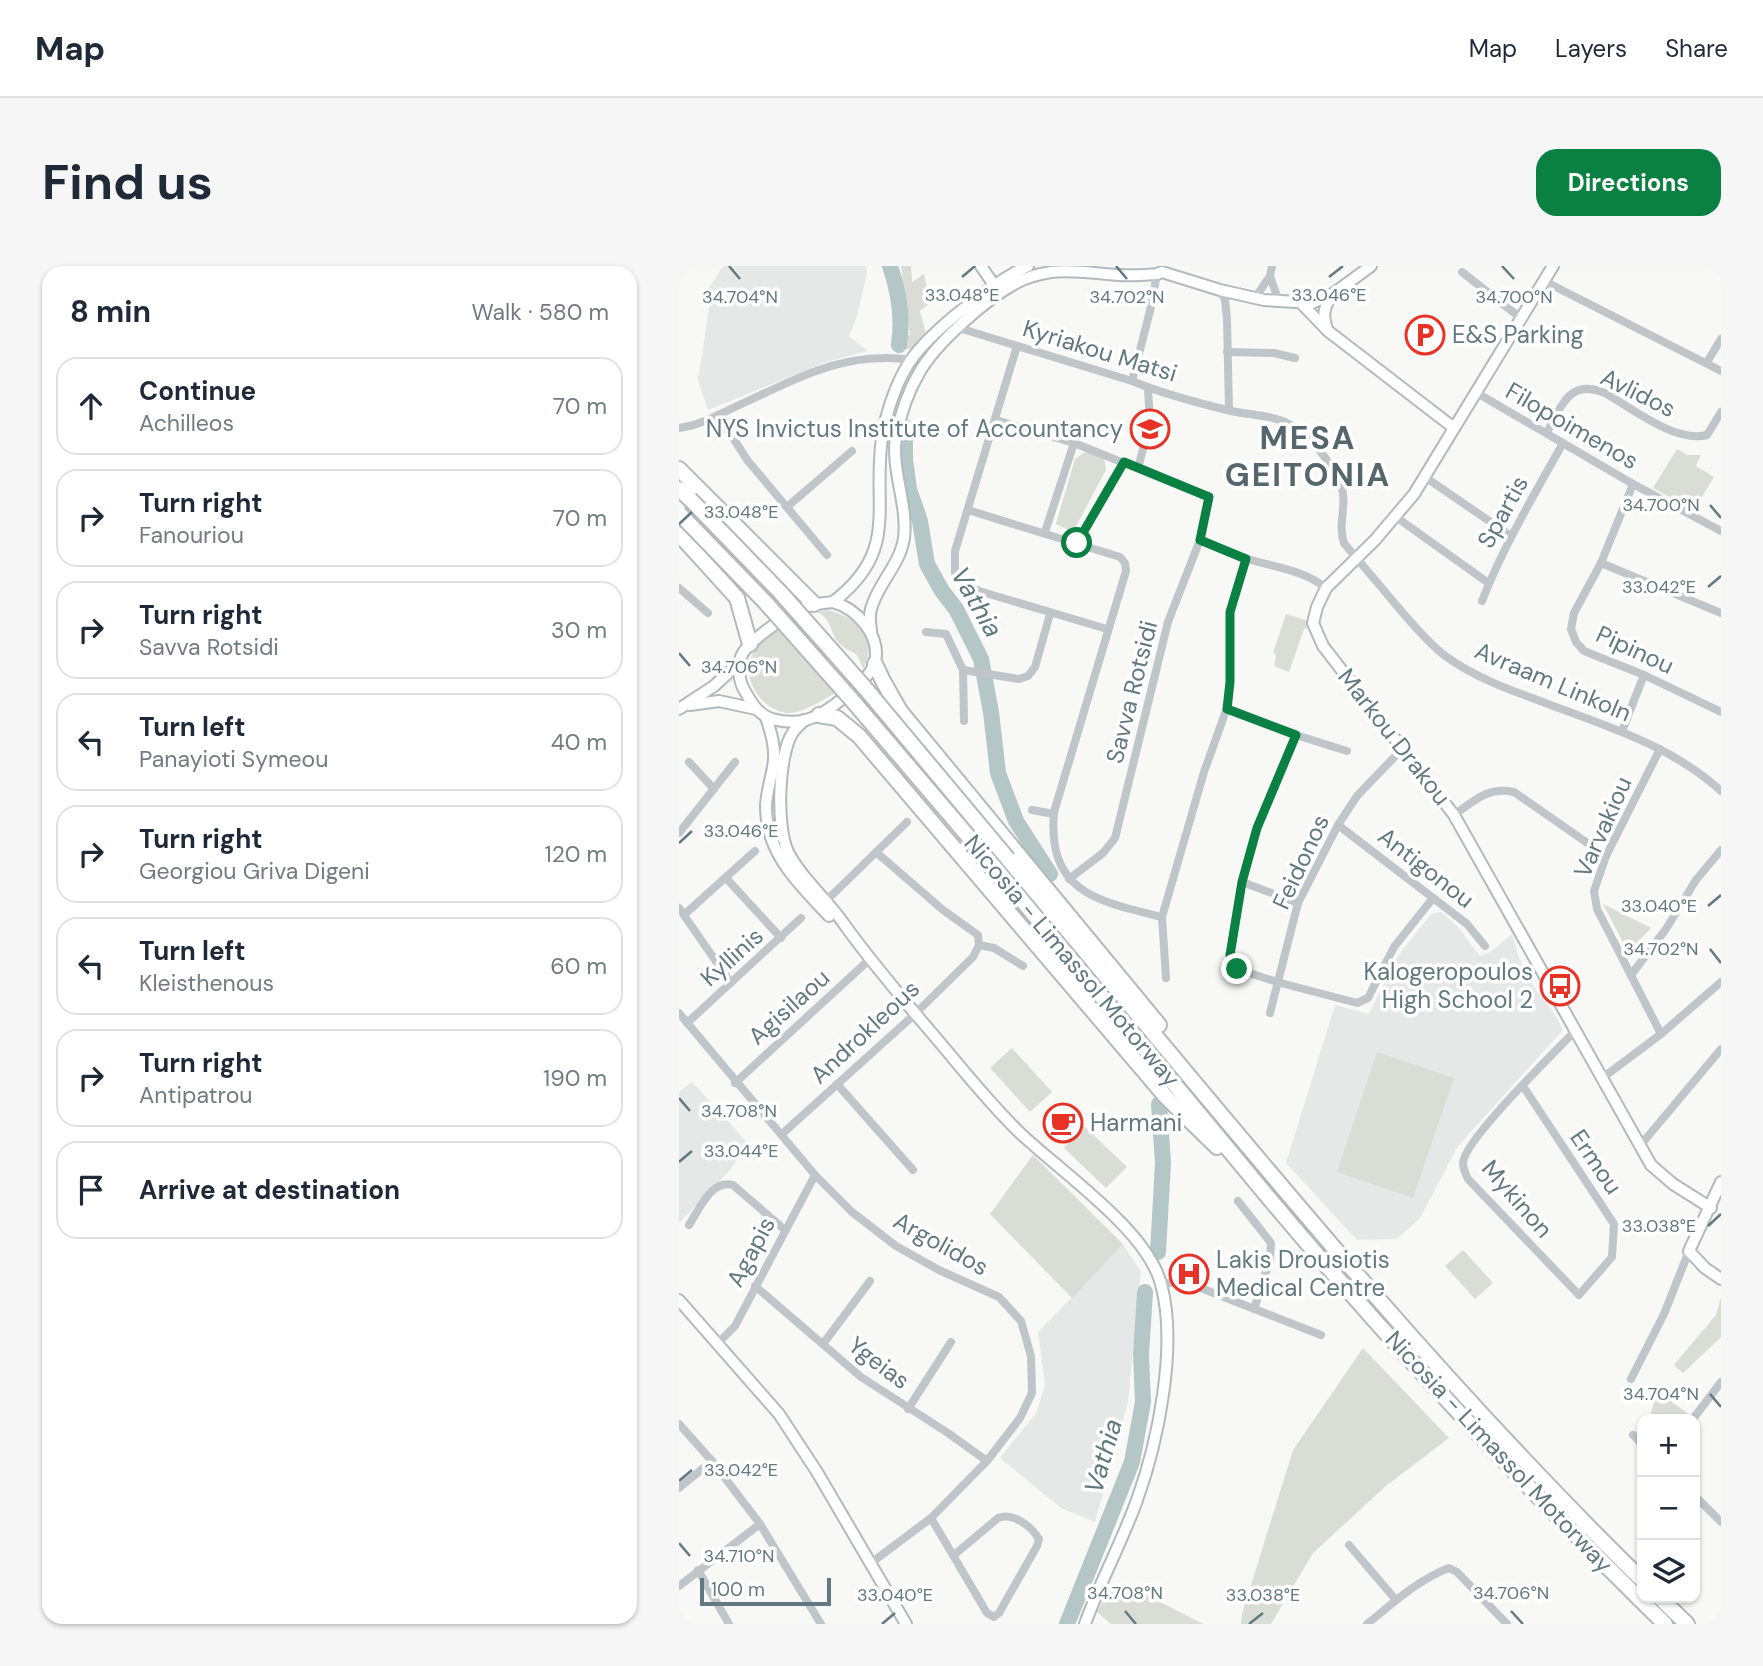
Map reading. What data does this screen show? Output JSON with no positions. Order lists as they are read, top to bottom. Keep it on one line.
{"streets":{"highway":["Nicosia - Limassol Motorway"],"street":["Kyriakou Matsi","Avlidos","Filopoimenos","Spartis","Pipinou","Avraam Linkoln","Savva Rotsidi","Markou Drakou","Varvakiou","Feidonos","Antigonou","Kyllinis","Agisilaou","Androkleous","Ermou","Mykinon","Argolidos","Agapis","Ygeias"]},"crossings":[["Kyriakou Matsi","Avraam Linkoln"],["Kyriakou Matsi","Markou Drakou"],["Avlidos","Filopoimenos"],["Filopoimenos","Spartis"],["Filopoimenos","Pipinou"],["Filopoimenos","Markou Drakou"],["Avraam Linkoln","Markou Drakou"],["Avraam Linkoln","Varvakiou"],["Markou Drakou","Feidonos"],["Markou Drakou","Mykinon"],["Feidonos","Antigonou"],["Kyllinis","Argolidos"],["Agisilaou","Argolidos"],["Androkleous","Argolidos"],["Ermou","Mykinon"],["Argolidos","Agapis"],["Argolidos","Ygeias"],["Agapis","Ygeias"]],"districts":["MESA GEITONIA"],"water":["Vathia"],"places":{"parking":["E&S Parking"],"school or university":["NYS Invictus Institute of Accountancy"],"bus stop":["Kalogeropoulos High School 2"],"cafe":["Harmani"],"hospital":["Lakis Drousiotis Medical Centre"]},"scale_bar":"100 m","page":{"header":"Map","nav":["Map","Layers","Share"],"buttons":"Directions","title":"Find us","heading":["8 min","Walk · 580 m"],"list":[["Continue","Achilleos","70 m"],["Turn right","Fanouriou","70 m"],["Turn right","Savva Rotsidi","30 m"],["Turn left","Panayioti Symeou","40 m"],["Turn right","Georgiou Griva Digeni","120 m"],["Turn left","Kleisthenous","60 m"],["Turn right","Antipatrou","190 m"],"Arrive at destination"],"map_buttons":["+","−"],"scale":"100 m"},"coordinates":["33.048°E","33.046°E","34.704°N","34.702°N","34.700°N","33.042°E","34.706°N","33.040°E","34.708°N","33.044°E","33.038°E","34.710°N"]}
